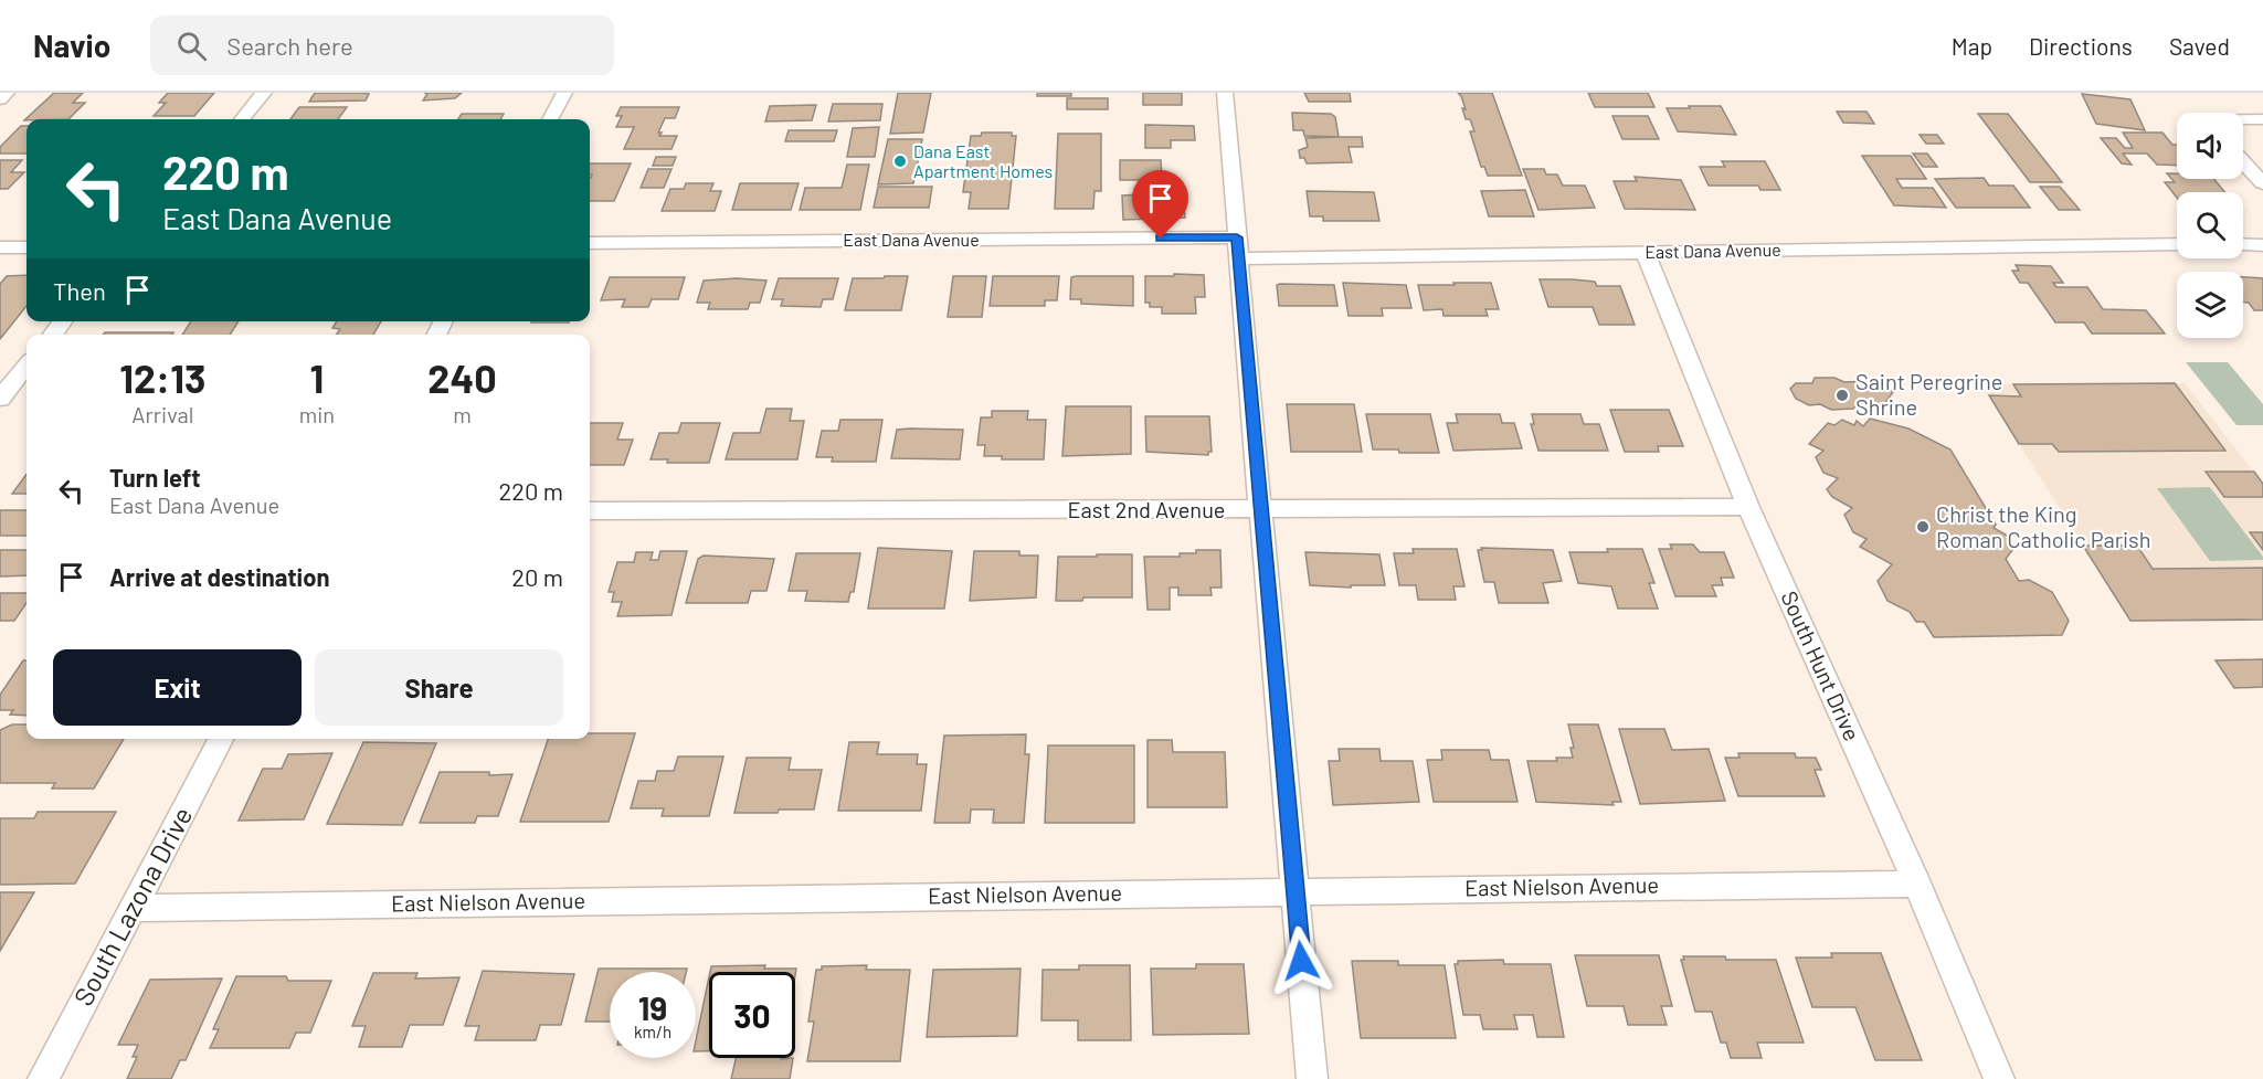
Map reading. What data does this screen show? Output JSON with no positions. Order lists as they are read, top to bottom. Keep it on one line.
{"streets":{"street":["East Dana Avenue","East 2nd Avenue","South Hunt Drive","East Nielson Avenue","South Lazona Drive"]},"crossings":[["East Dana Avenue","South Hunt Drive"],["East 2nd Avenue","South Hunt Drive"],["South Hunt Drive","East Nielson Avenue"],["East Nielson Avenue","South Lazona Drive"]],"places":["Dana East Apartment Homes","Saint Peregrine Shrine","Christ the King Roman Catholic Parish"],"page":{"header":"Navio","search":"Search here","nav":["Map","Directions","Saved"],"turn":["220 m","East Dana Avenue"],"then":"Then","eta":["12:13","Arrival","1","min","240","m"],"list":[{"name":"Turn left","note":"East Dana Avenue","value":"220 m"},{"name":"Arrive at destination","value":"20 m"}],"buttons":["Exit","Share"],"speed":"19 km/h","limit":"30"}}
